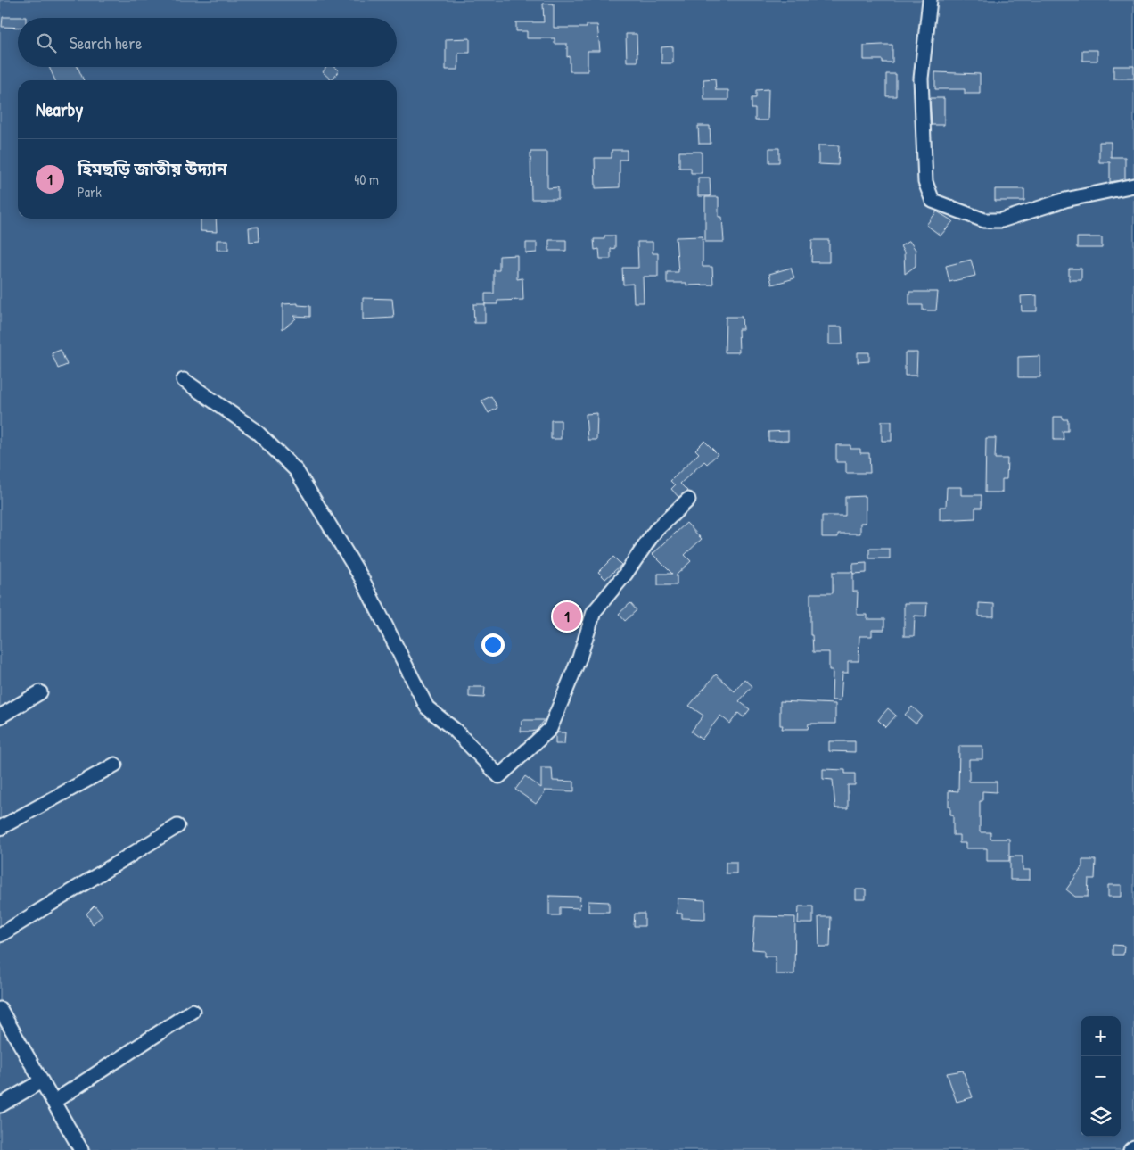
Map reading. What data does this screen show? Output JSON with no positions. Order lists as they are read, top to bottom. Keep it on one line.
{"page":{"search":"Search here","heading":"Nearby","list":[{"mark":"1","name":"হিমছড়ি জাতীয় উদ্যান","note":"Park","value":"40 m"}],"pins":"1","map_buttons":["+","−"]}}
